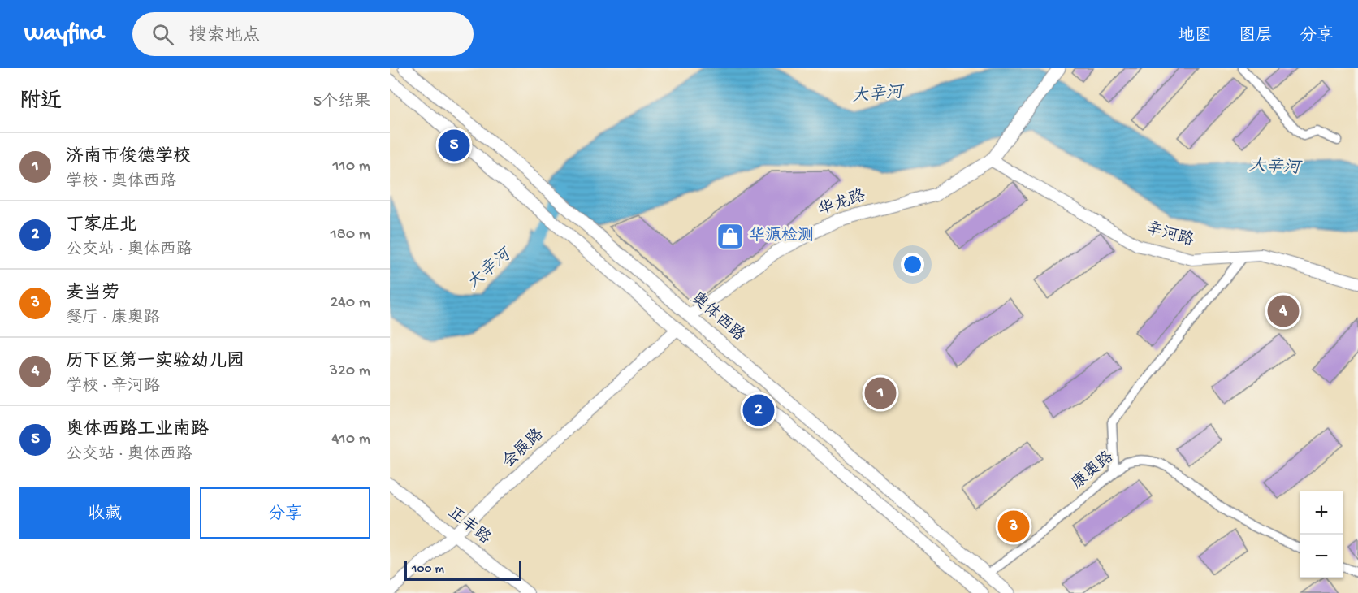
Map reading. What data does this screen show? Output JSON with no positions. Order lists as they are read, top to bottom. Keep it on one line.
{"streets":{"main road":["华龙路","奥体西路"],"street":["辛河路","会展路","康奥路","正丰路"]},"crossings":[["华龙路","辛河路"],["华龙路","奥体西路"],["奥体西路","康奥路"],["会展路","正丰路"]],"water":["大辛河"],"places":{"shop":["华源检测"]},"scale_bar":"100 m","page":{"header":"Wayfind","search":"搜索地点","nav":["地图","图层","分享"],"heading":["附近","5个结果"],"pins":["5","4","1","2","3"],"list":[{"mark":"1","name":"济南市俊德学校","note":"学校 · 奥体西路","value":"110 m"},{"mark":"2","name":"丁家庄北","note":"公交站 · 奥体西路","value":"180 m"},{"mark":"3","name":"麦当劳","note":"餐厅 · 康奥路","value":"240 m"},{"mark":"4","name":"历下区第一实验幼儿园","note":"学校 · 辛河路","value":"320 m"},{"mark":"5","name":"奥体西路工业南路","note":"公交站 · 奥体西路","value":"410 m"}],"buttons":["收藏","分享"],"map_buttons":["+","−"],"scale":"100 m"}}
